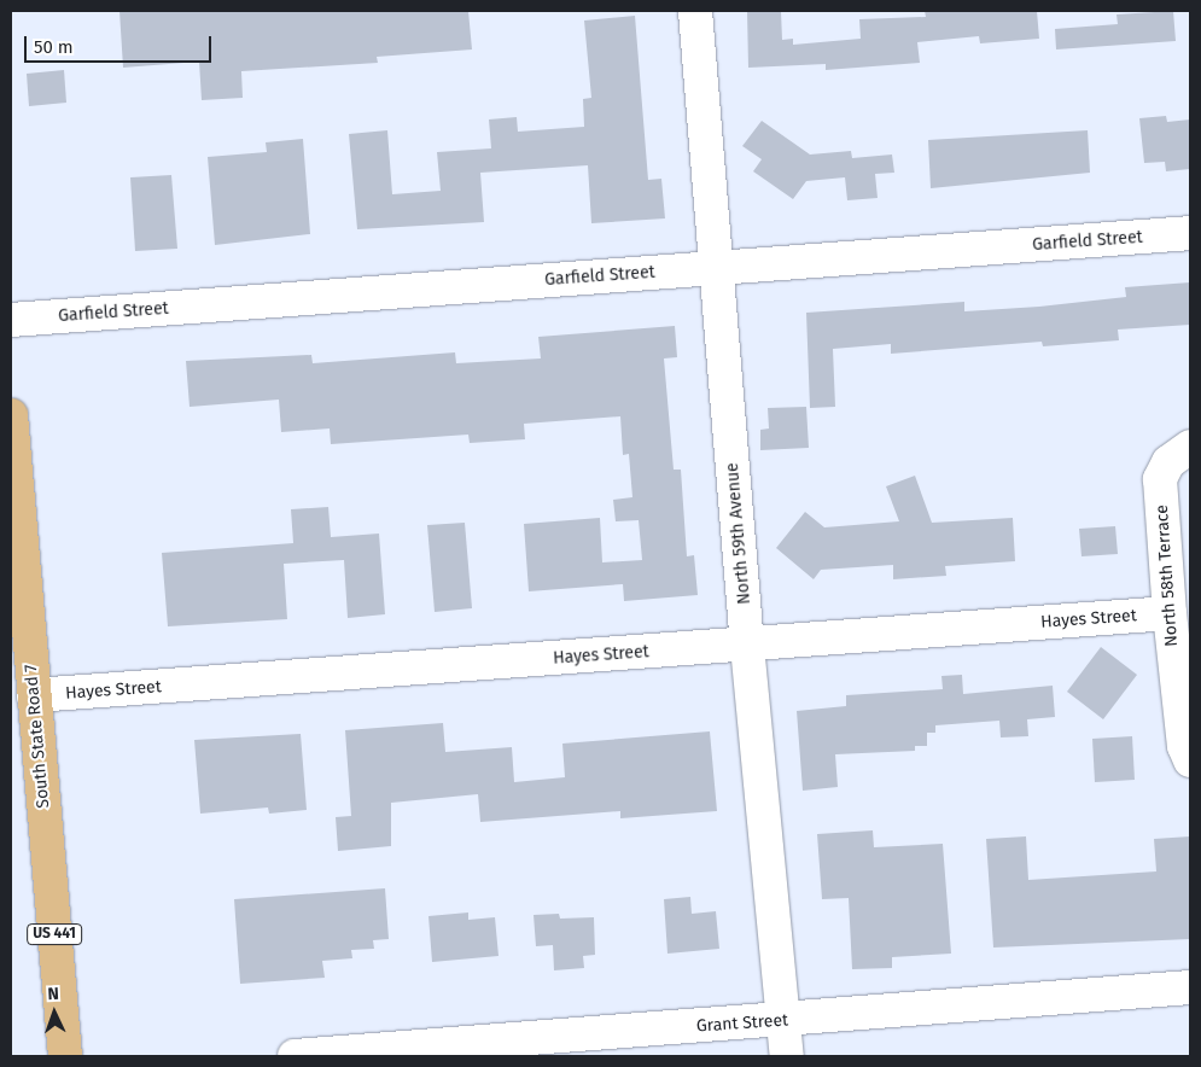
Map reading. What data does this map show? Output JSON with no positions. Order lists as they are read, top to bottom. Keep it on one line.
{"streets":{"main road":["South State Road 7","US 441"],"street":["Garfield Street","North 59th Avenue","North 58th Terrace","Hayes Street","Grant Street"]},"crossings":[["Garfield Street","North 59th Avenue"],["North 59th Avenue","Hayes Street"],["North 59th Avenue","Grant Street"],["North 58th Terrace","Hayes Street"],["Hayes Street","South State Road 7"]],"scale_bar":"50 m","north":"top"}
